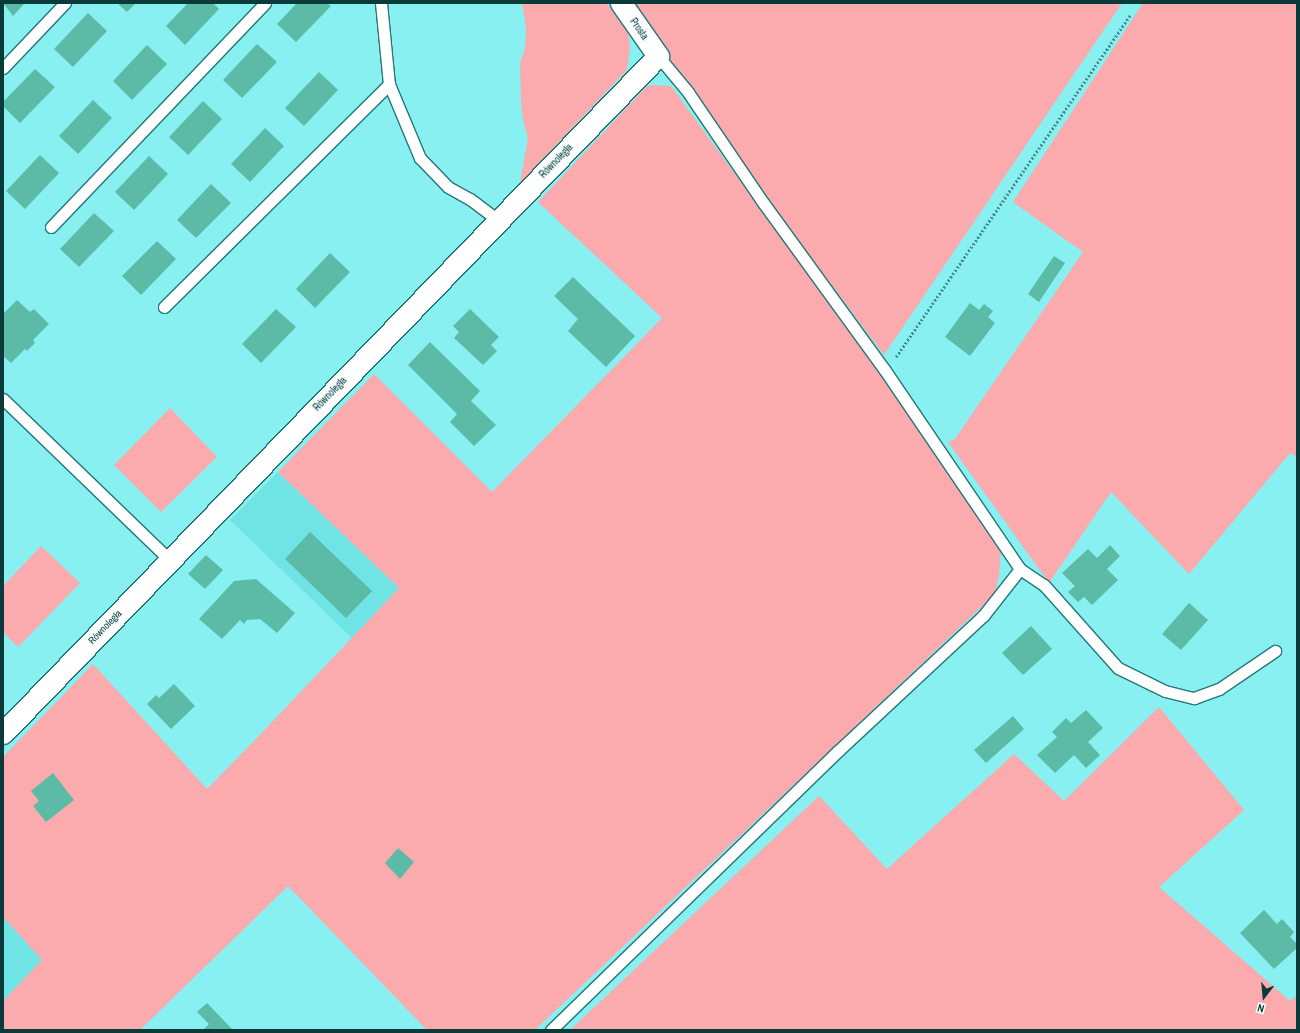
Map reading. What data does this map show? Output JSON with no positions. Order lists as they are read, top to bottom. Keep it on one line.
{"streets":{"street":["Prosta","Równoległa"]},"crossings":[["Prosta","Równoległa"]],"north":"bottom"}
